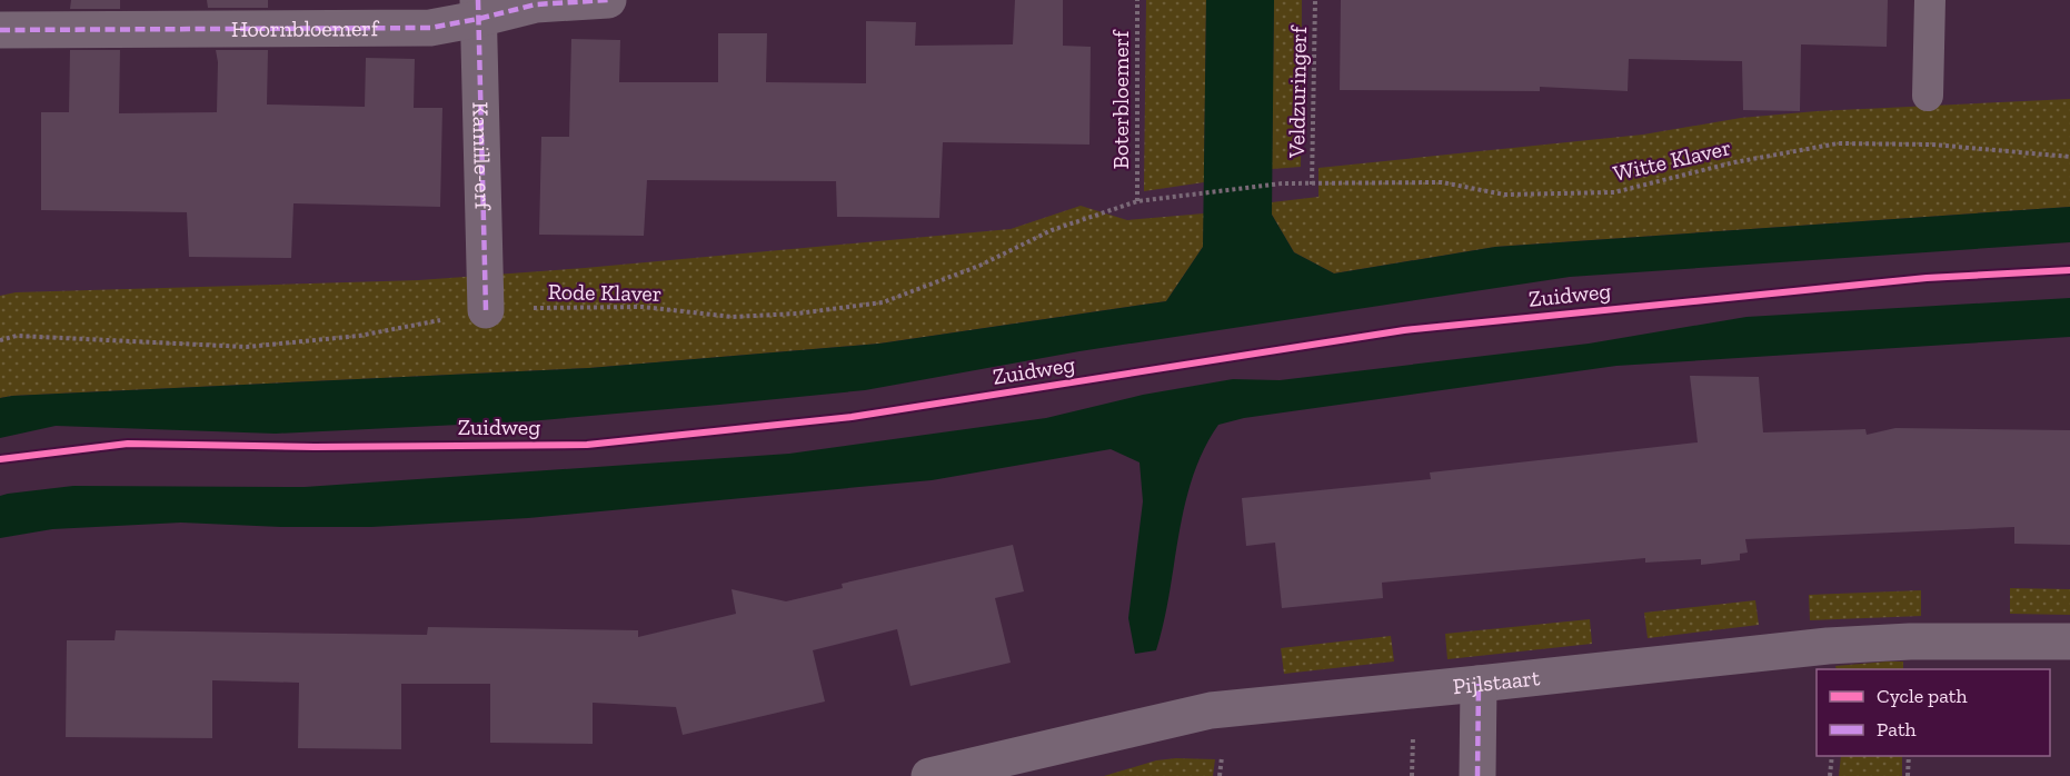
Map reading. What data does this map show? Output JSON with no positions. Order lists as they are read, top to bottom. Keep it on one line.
{"streets":{"street":["Hoornbloemerf","Kamille-erf","Pijlstaart"],"path":["Veldzuringerf","Boterbloemerf","Witte Klaver","Rode Klaver"],"cycle path":["Zuidweg"]},"crossings":[["Hoornbloemerf","Kamille-erf"],["Veldzuringerf","Witte Klaver"],["Boterbloemerf","Rode Klaver"],["Kamille-erf","Rode Klaver"],["Witte Klaver","Rode Klaver"]],"legend":["Cycle path","Path"]}
